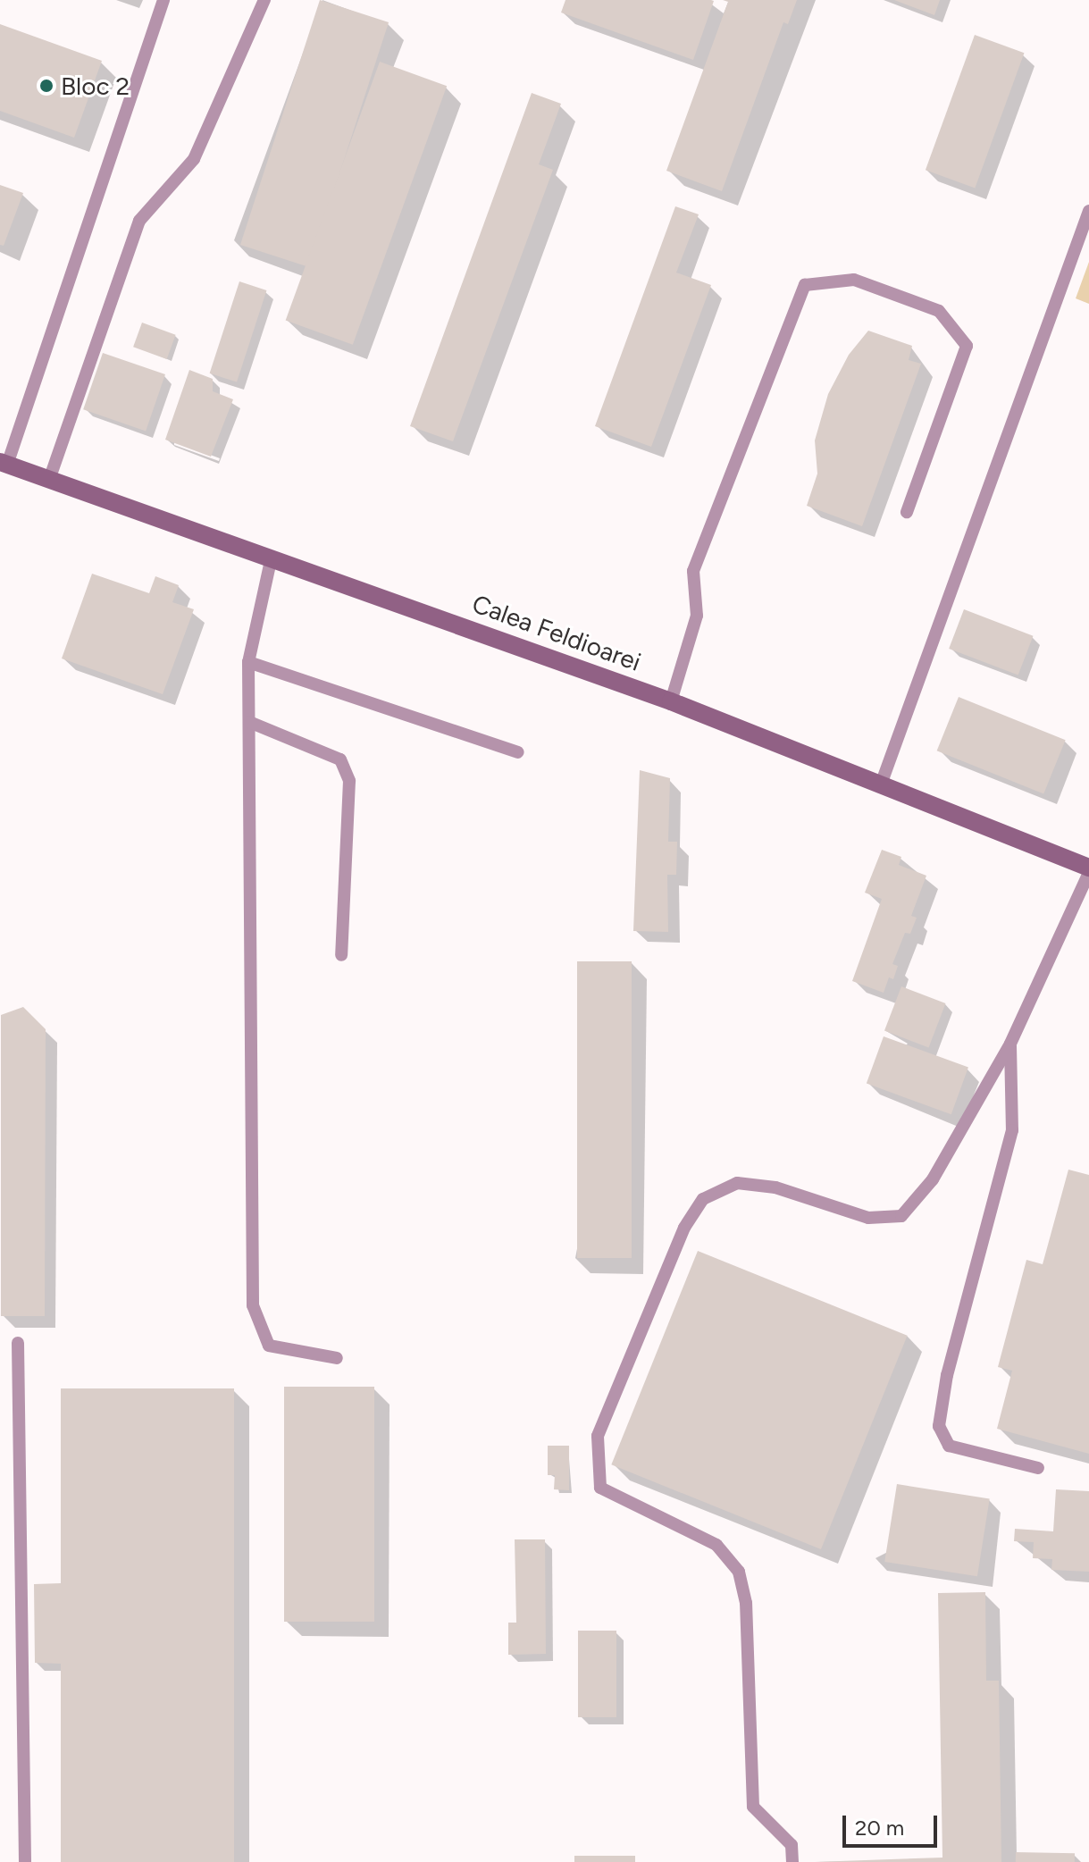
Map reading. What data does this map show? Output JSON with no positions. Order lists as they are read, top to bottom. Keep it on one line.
{"streets":{"main road":["Calea Feldioarei"]},"places":["Bloc 2"],"scale_bar":"20 m"}
